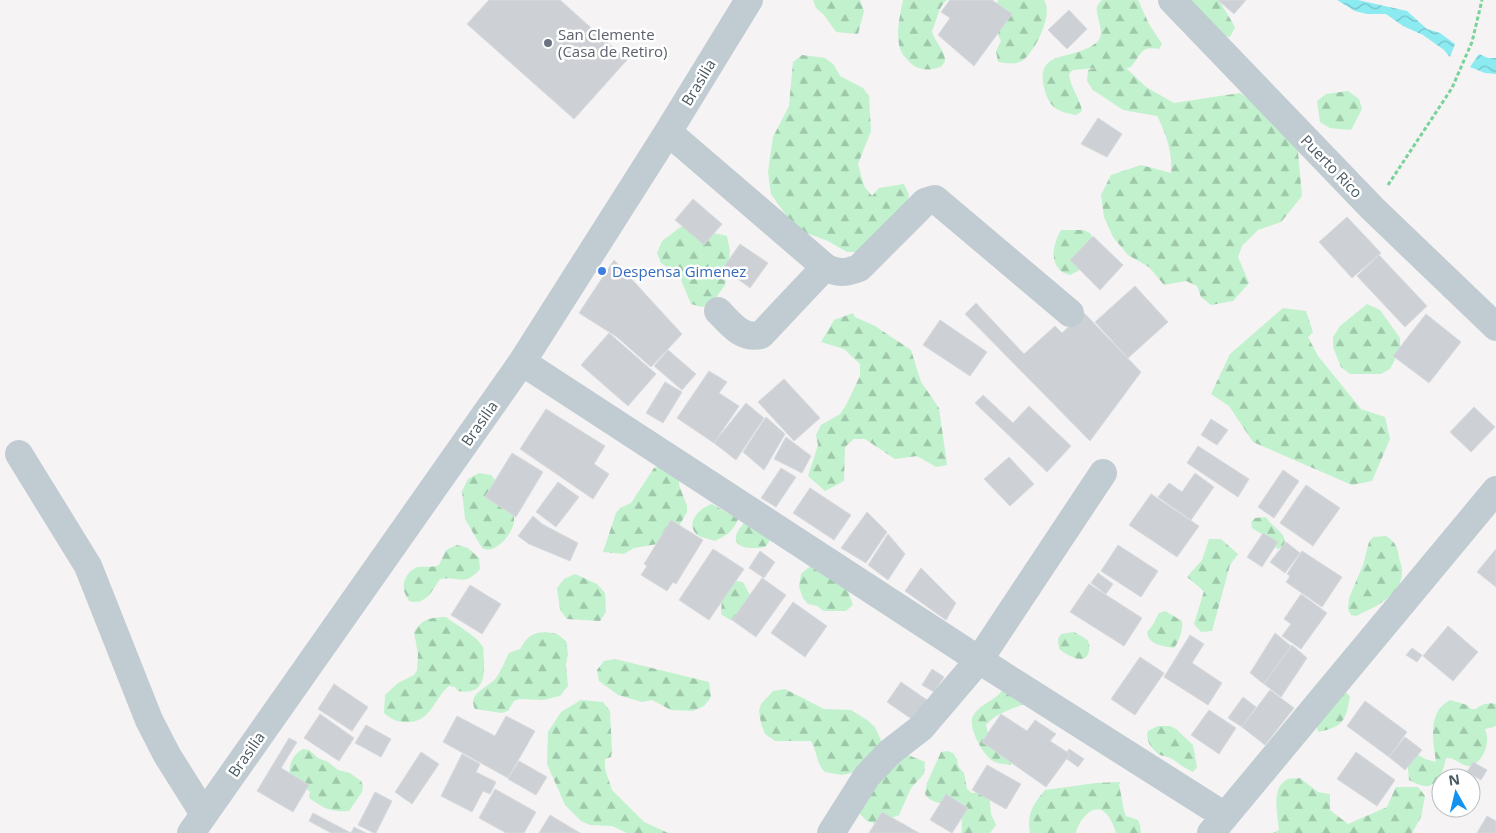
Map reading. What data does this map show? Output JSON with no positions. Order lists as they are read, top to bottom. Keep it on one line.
{"streets":{"street":["Brasilia","Puerto Rico"]},"places":["San Clemente (Casa de Retiro)","Despensa Gimenez"],"north":"top"}
